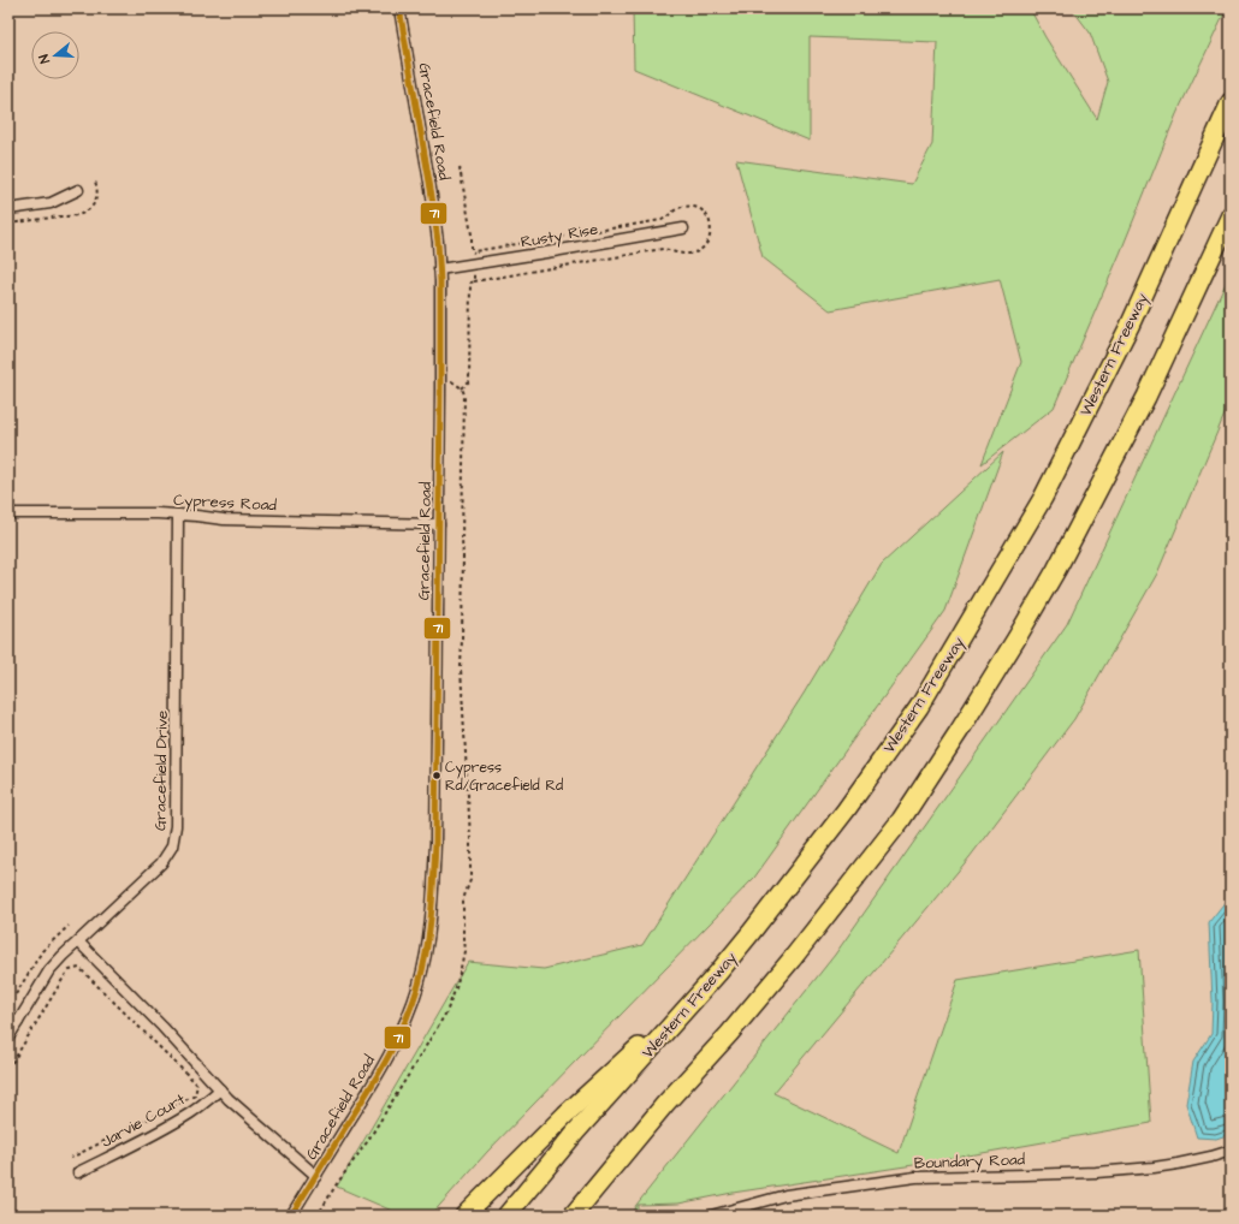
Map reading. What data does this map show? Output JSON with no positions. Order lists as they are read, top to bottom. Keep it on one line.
{"streets":{"highway":["Western Freeway"],"street":["Gracefield Road","Rusty Rise","Cypress Road","Gracefield Drive","Jarvie Court","Boundary Road"]},"crossings":[["Gracefield Road","Rusty Rise"],["Gracefield Road","Cypress Road"],["Cypress Road","Gracefield Drive"]],"places":["Cypress Rd/Gracefield Rd"],"lines":["transit line 71"],"north":"left"}
